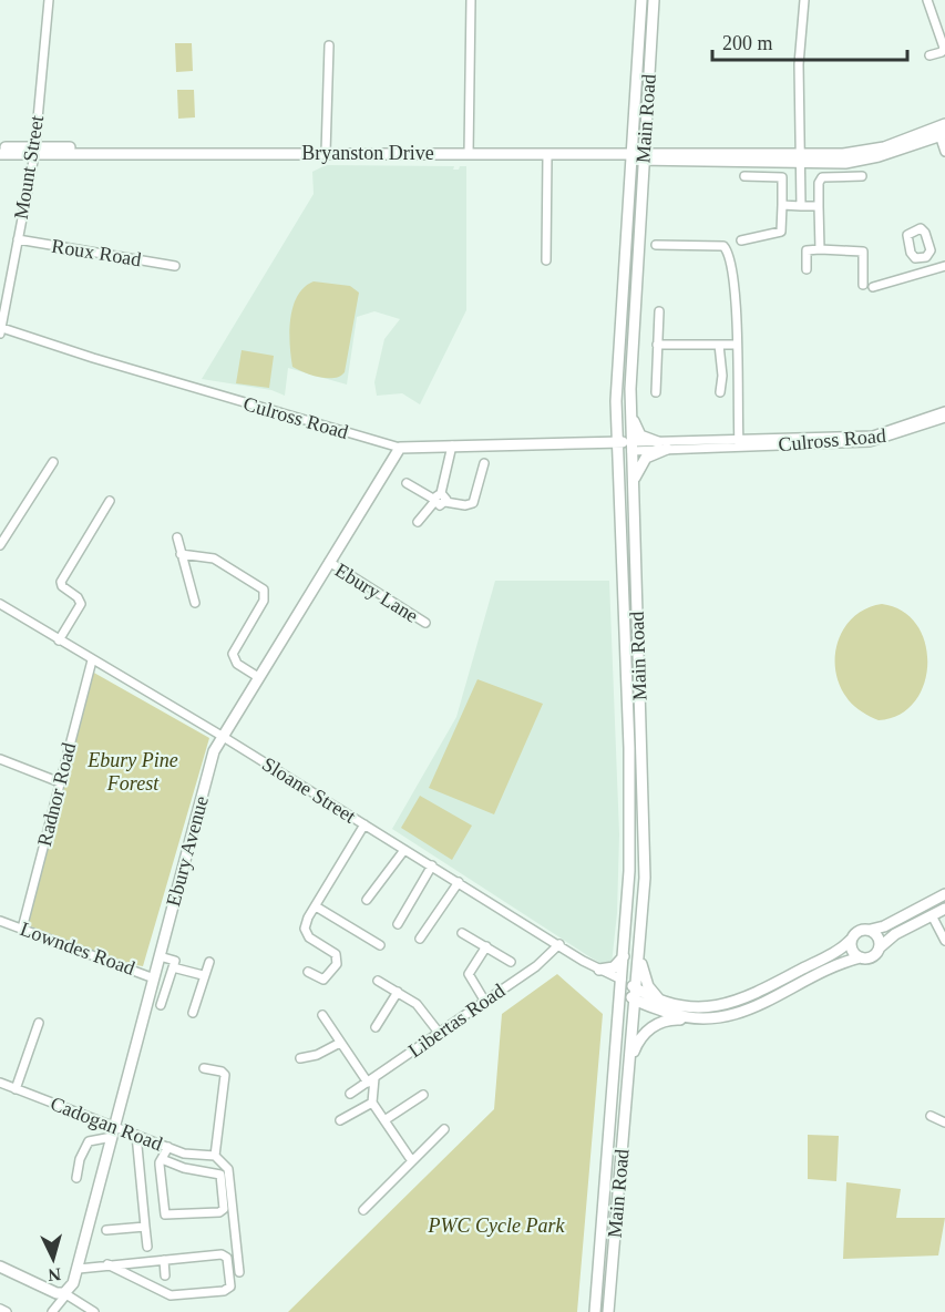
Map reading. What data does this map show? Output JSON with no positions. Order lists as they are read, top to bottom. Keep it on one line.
{"streets":{"main road":["Main Road","Bryanston Drive","Culross Road","Sloane Street","Ebury Avenue"],"street":["Mount Street","Roux Road","Ebury Lane","Radnor Road","Lowndes Road","Libertas Road","Cadogan Road"]},"crossings":[["Main Road","Bryanston Drive"],["Main Road","Culross Road"],["Main Road","Sloane Street"],["Bryanston Drive","Mount Street"],["Mount Street","Roux Road"],["Mount Street","Culross Road"],["Culross Road","Ebury Avenue"],["Ebury Lane","Ebury Avenue"],["Sloane Street","Radnor Road"],["Sloane Street","Ebury Avenue"],["Sloane Street","Libertas Road"],["Radnor Road","Lowndes Road"],["Ebury Avenue","Lowndes Road"],["Ebury Avenue","Cadogan Road"]],"parks":["Ebury Pine Forest","PWC Cycle Park"],"scale_bar":"200 m","north":"bottom"}
